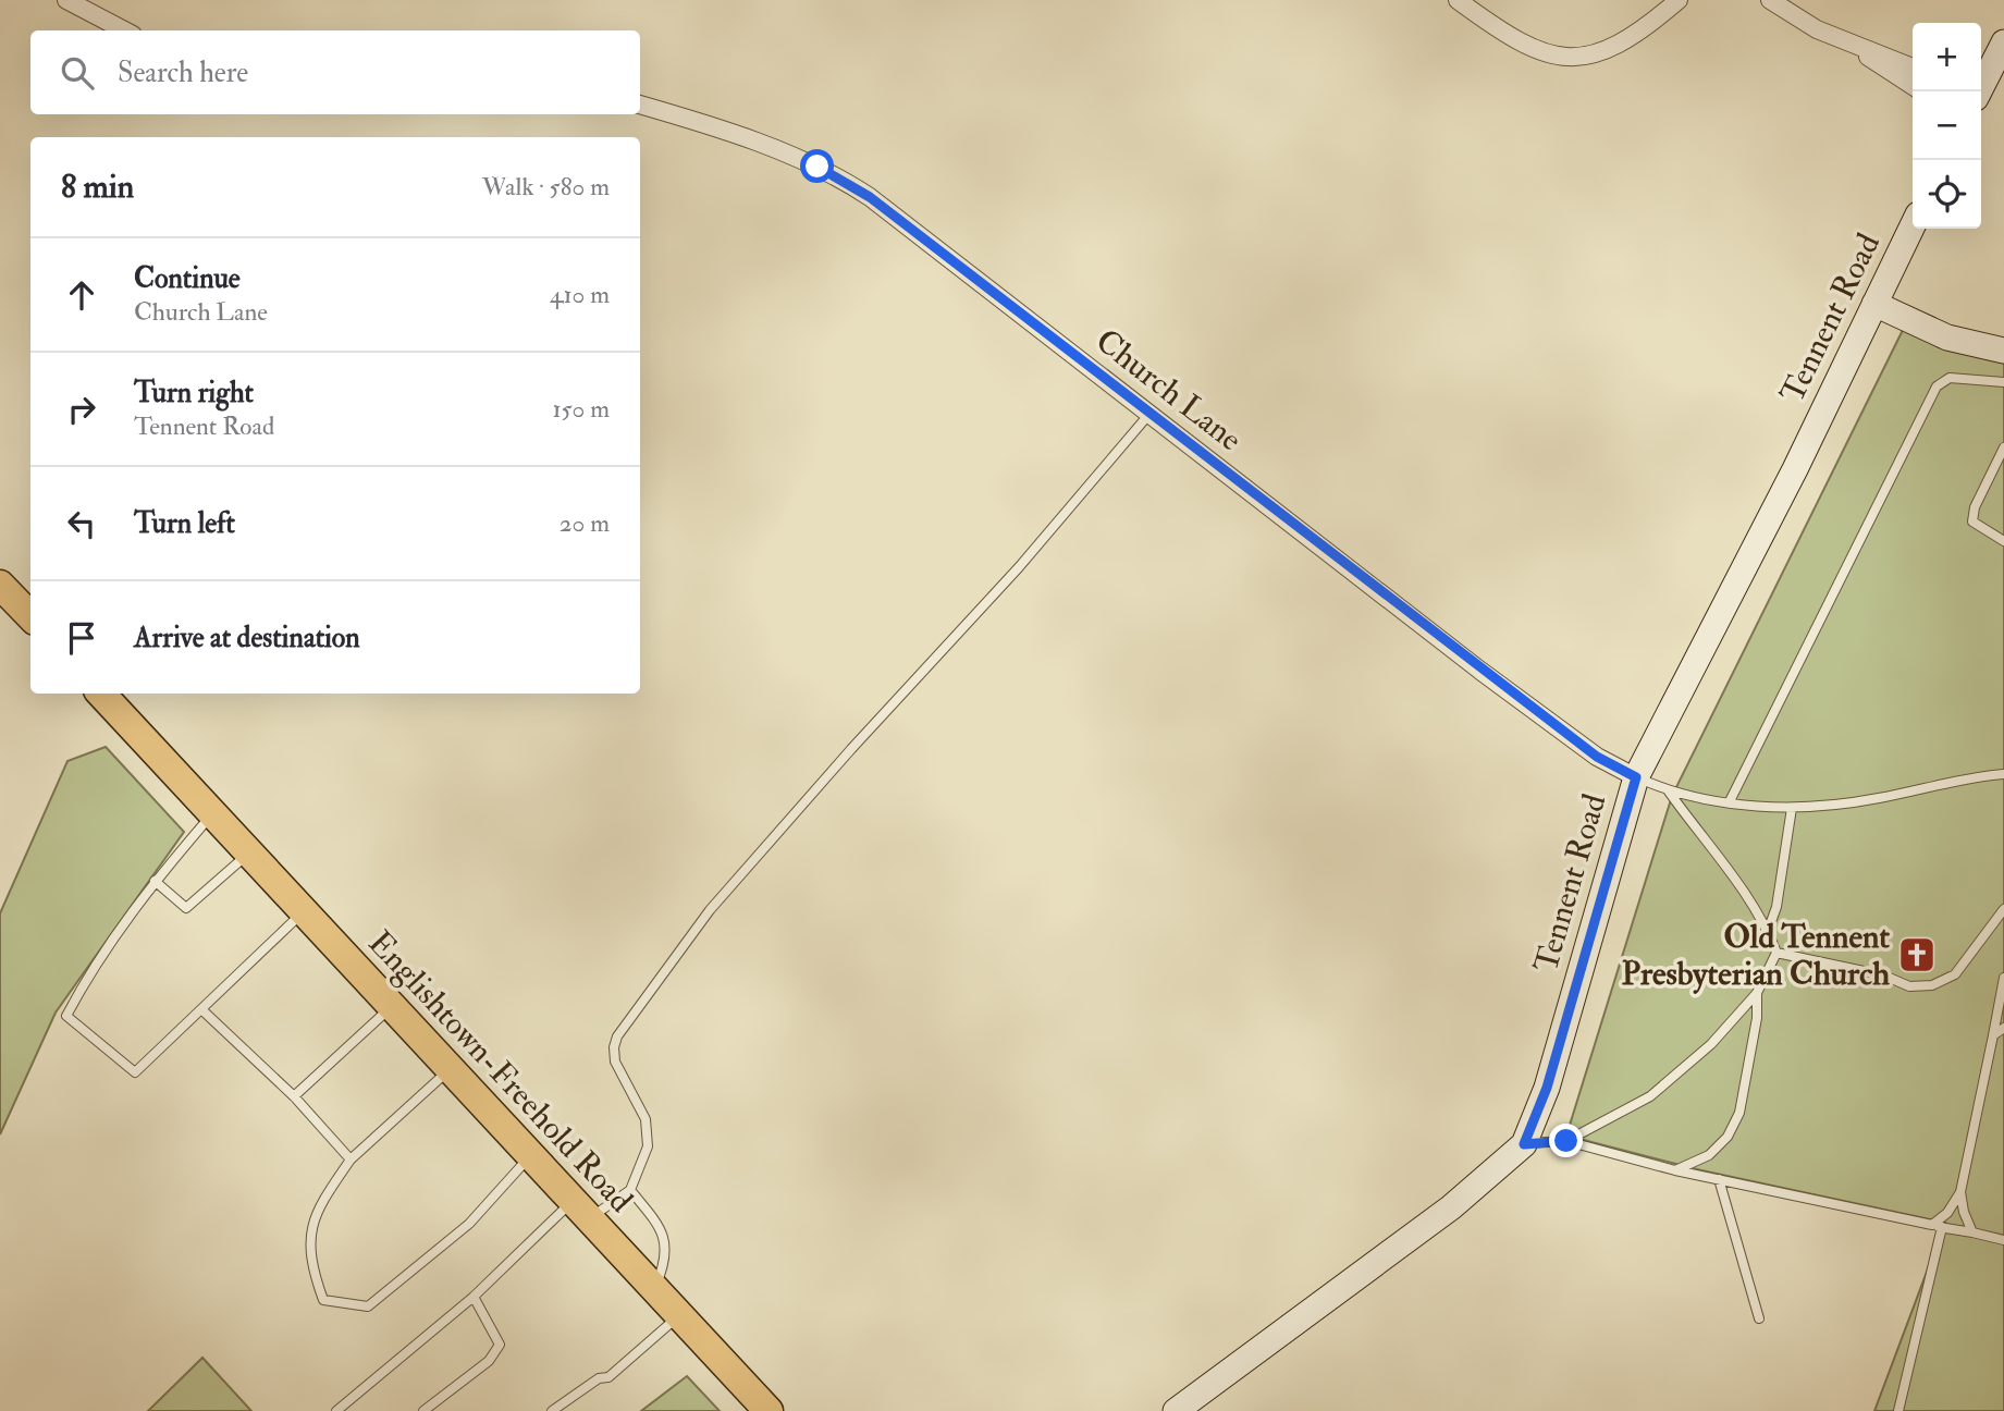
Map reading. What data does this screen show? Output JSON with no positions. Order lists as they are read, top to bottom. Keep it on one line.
{"streets":{"main road":["Englishtown-Freehold Road"],"street":["Tennent Road","Church Lane"]},"crossings":[["Tennent Road","Church Lane"]],"places":{"church":["Old Tennent Presbyterian Church"]},"page":{"map_buttons":["+","−"],"search":"Search here","heading":["8 min","Walk · 580 m"],"list":[["Continue","Church Lane","410 m"],["Turn right","Tennent Road","150 m"],["Turn left","20 m"],"Arrive at destination"]}}
